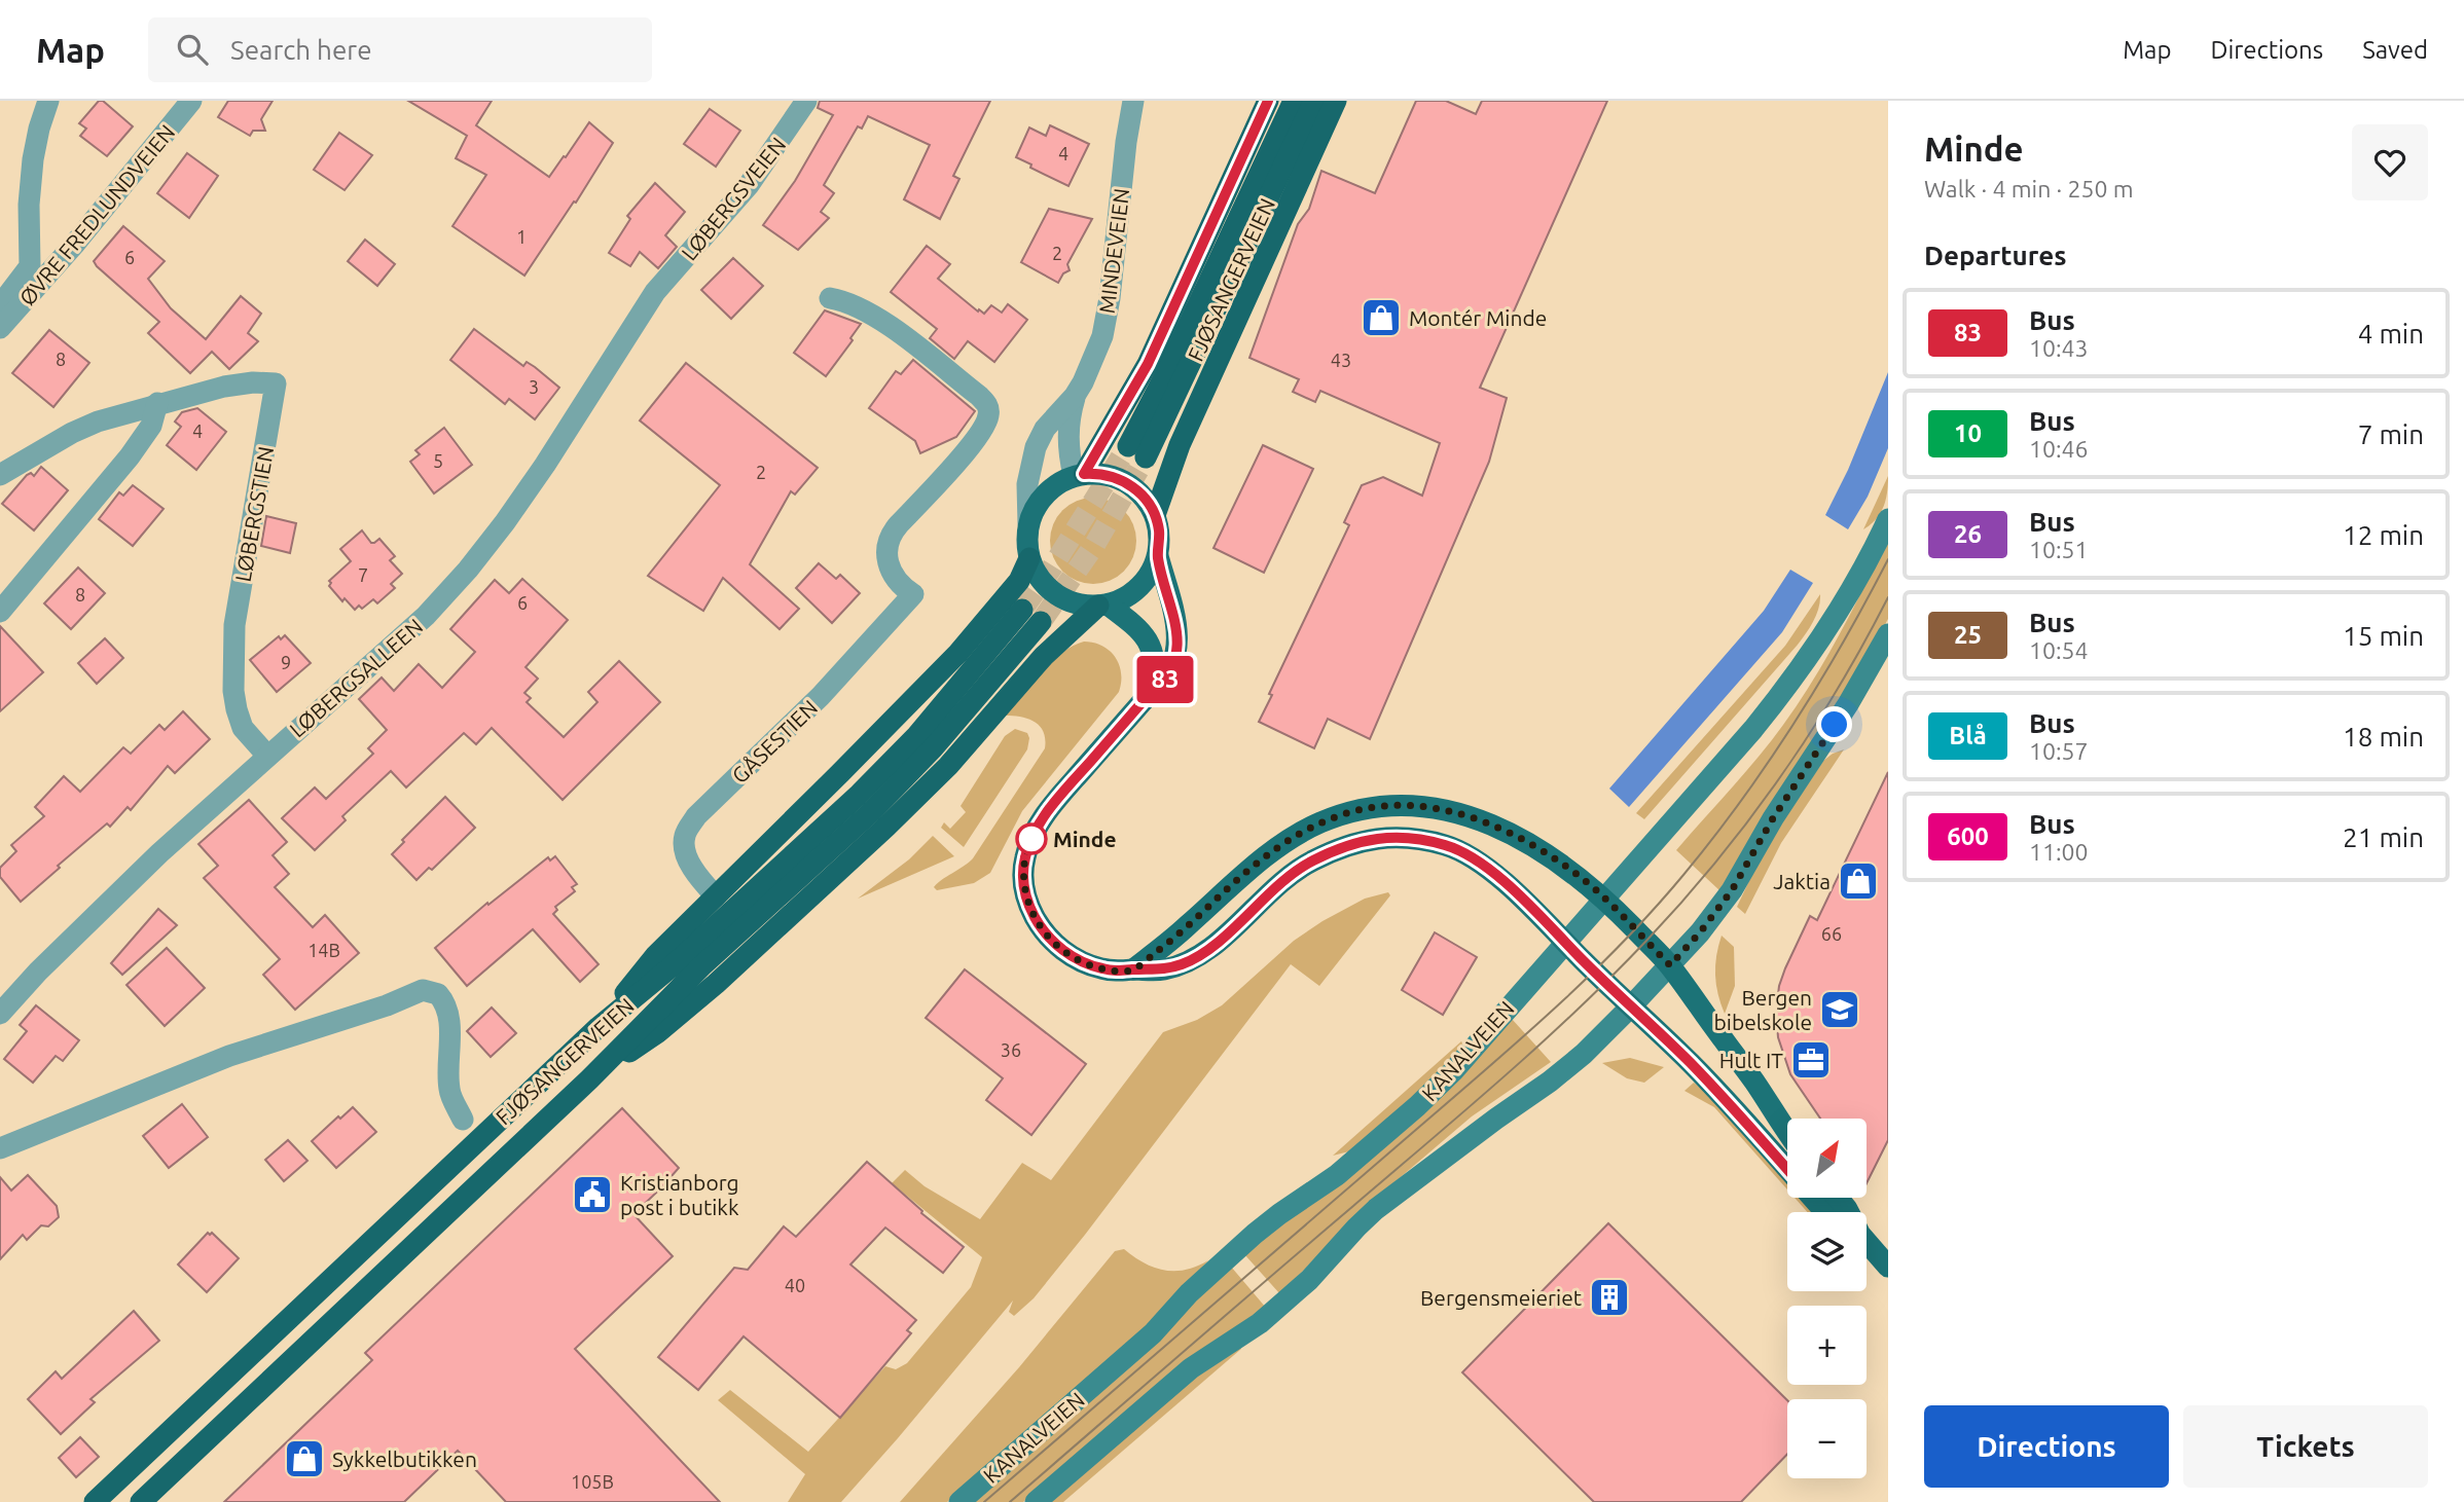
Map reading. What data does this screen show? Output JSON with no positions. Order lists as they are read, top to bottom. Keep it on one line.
{"streets":{"highway":["FJØSANGERVEIEN"],"main road":["KANALVEIEN"],"street":["LØBERGSVEIEN","ØVRE FREDLUNDVEIEN","MINDEVEIEN","LØBERGSTIEN","LØBERGSALLEEN","GÅSESTIEN"]},"crossings":[["LØBERGSVEIEN","LØBERGSALLEEN"],["LØBERGSTIEN","LØBERGSALLEEN"]],"places":{"shop":["Montér Minde","Jaktia","Sykkelbutikken"],"other":["Minde"],"school or university":["Bergen bibelskole"],"office":["Hult IT"],"public building":["Kristianborg post i butikk"],"building":["Bergensmeieriet"]},"lines":["bus line 83"],"house_numbers":["4","1","2","6","8","43","3","4","5","2","7","8","6","9","66","14B","36","40","105B"],"north":"top right","page":{"header":"Map","search":"Search here","nav":["Map","Directions","Saved"],"on_map":"83","heading":[["Minde","Walk · 4 min · 250 m"],"Departures"],"list":[{"mark":"83","name":"Bus","note":"10:43","value":"4 min"},{"mark":"10","name":"Bus","note":"10:46","value":"7 min"},{"mark":"26","name":"Bus","note":"10:51","value":"12 min"},{"mark":"25","name":"Bus","note":"10:54","value":"15 min"},{"mark":"Blå","name":"Bus","note":"10:57","value":"18 min"},{"mark":"600","name":"Bus","note":"11:00","value":"21 min"}],"map_buttons":["+","−"],"buttons":["Directions","Tickets"]}}
